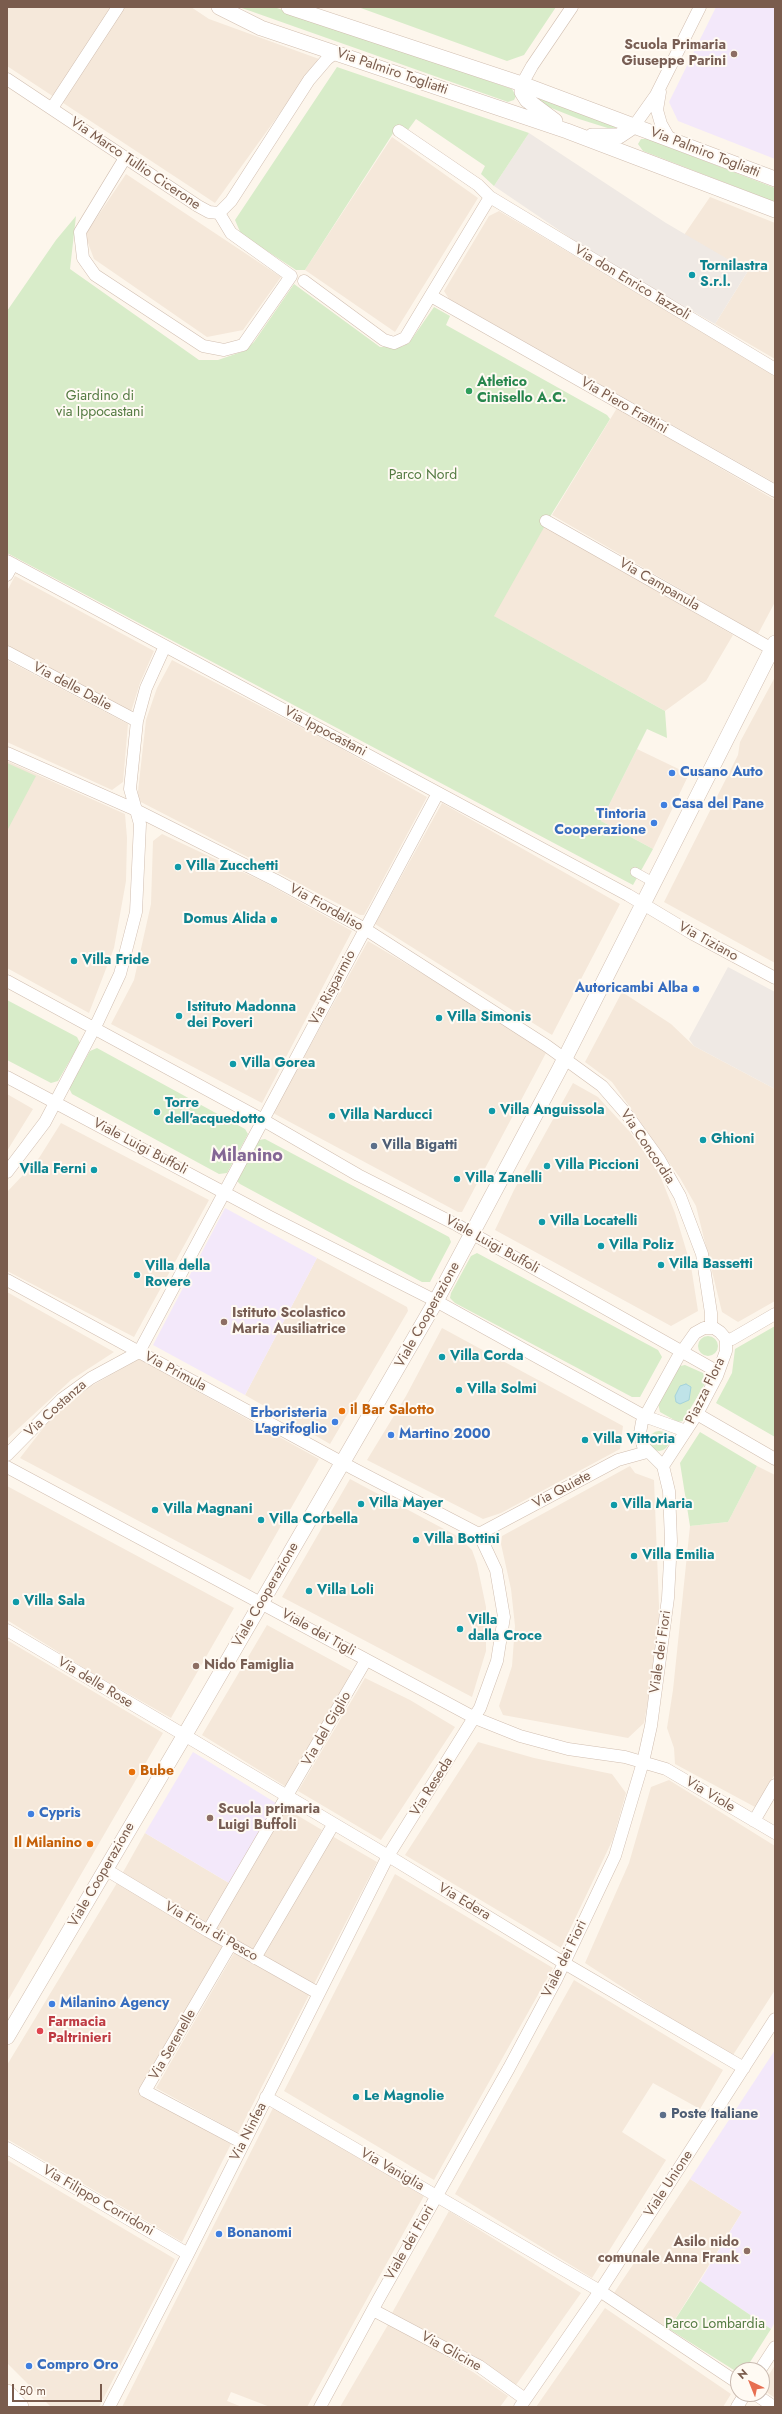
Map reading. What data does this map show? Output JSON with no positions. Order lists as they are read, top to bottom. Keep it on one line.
{"streets":{"street":["Via Palmiro Togliatti","Via Marco Tullio Cicerone","Via don Enrico Tazzoli","Via Piero Frattini","Via Campanula","Via delle Dalie","Via Ippocastani","Via Fiordaliso","Via Tiziano","Via Risparmio","Viale Luigi Buffoli","Via Concordia","Viale Cooperazione","Via Primula","Piazza Flora","Via Costanza","Via Quiete","Viale dei Tigli","Viale dei Fiori","Via delle Rose","Via del Giglio","Via Reseda","Via Viole","Via Edera","Via Fiori di Pesco","Via Serenelle","Via Ninfea","Via Vaniglia","Viale Unione","Via Filippo Corridoni","Via Glicine"]},"crossings":[["Via Palmiro Togliatti","Via Marco Tullio Cicerone"],["Via Campanula","Viale Cooperazione"],["Via Ippocastani","Via Tiziano"],["Via Ippocastani","Via Risparmio"],["Via Ippocastani","Viale Cooperazione"],["Via Fiordaliso","Via Risparmio"],["Via Fiordaliso","Via Concordia"],["Via Fiordaliso","Viale Cooperazione"],["Via Tiziano","Viale Cooperazione"],["Via Risparmio","Viale Luigi Buffoli"],["Viale Luigi Buffoli","Viale Cooperazione"],["Viale Luigi Buffoli","Piazza Flora"],["Via Concordia","Viale Cooperazione"],["Viale Cooperazione","Via Primula"],["Viale Cooperazione","Viale dei Tigli"],["Viale Cooperazione","Via delle Rose"],["Viale Cooperazione","Via Edera"],["Viale Cooperazione","Via Fiori di Pesco"],["Via Primula","Via Costanza"],["Via Primula","Via Quiete"],["Via Primula","Via Reseda"],["Piazza Flora","Viale dei Fiori"],["Via Quiete","Via Reseda"],["Viale dei Tigli","Viale dei Fiori"],["Viale dei Tigli","Via del Giglio"],["Viale dei Tigli","Via Reseda"],["Viale dei Tigli","Via Viole"],["Viale dei Fiori","Via Viole"],["Viale dei Fiori","Via Edera"],["Viale dei Fiori","Via Vaniglia"],["Viale dei Fiori","Via Glicine"],["Via delle Rose","Via Edera"],["Via del Giglio","Via Edera"],["Via del Giglio","Via Fiori di Pesco"],["Via Reseda","Via Edera"],["Via Reseda","Via Ninfea"],["Via Edera","Via Ninfea"],["Via Edera","Viale Unione"],["Via Fiori di Pesco","Via Serenelle"],["Via Fiori di Pesco","Via Ninfea"],["Via Serenelle","Via Ninfea"],["Via Ninfea","Via Vaniglia"],["Via Ninfea","Via Filippo Corridoni"],["Via Vaniglia","Viale Unione"],["Viale Unione","Via Glicine"]],"districts":["Milanino"],"parks":["Giardino di via Ippocastani","Parco Nord","Parco Lombardia"],"places":["Scuola Primaria Giuseppe Parini","Tornilastra S.r.l.","Atletico Cinisello A.C.","Cusano Auto","Casa del Pane","Tintoria Cooperazione","Villa Zucchetti","Domus Alida","Villa Fride","Autoricambi Alba","Istituto Madonna dei Poveri","Villa Simonis","Villa Gorea","Villa Anguissola","Torre dell'acquedotto","Villa Narducci","Ghioni","Villa Bigatti","Villa Piccioni","Villa Ferni","Villa Zanelli","Villa Locatelli","Villa Poliz","Villa Bassetti","Villa della Rovere","Istituto Scolastico Maria Ausiliatrice","Villa Corda","Villa Solmi","il Bar Salotto","Erboristeria L'agrifoglio","Martino 2000","Villa Vittoria","Villa Mayer","Villa Maria","Villa Magnani","Villa Corbella","Villa Bottini","Villa Emilia","Villa Loli","Villa Sala","Villa dalla Croce","Nido Famiglia","Bube","Cypris","Scuola primaria Luigi Buffoli","Il Milanino","Milanino Agency","Farmacia Paltrinieri","Le Magnolie","Poste Italiane","Bonanomi","Asilo nido comunale Anna Frank","Compro Oro"],"scale_bar":"50 m","north":"top left"}
